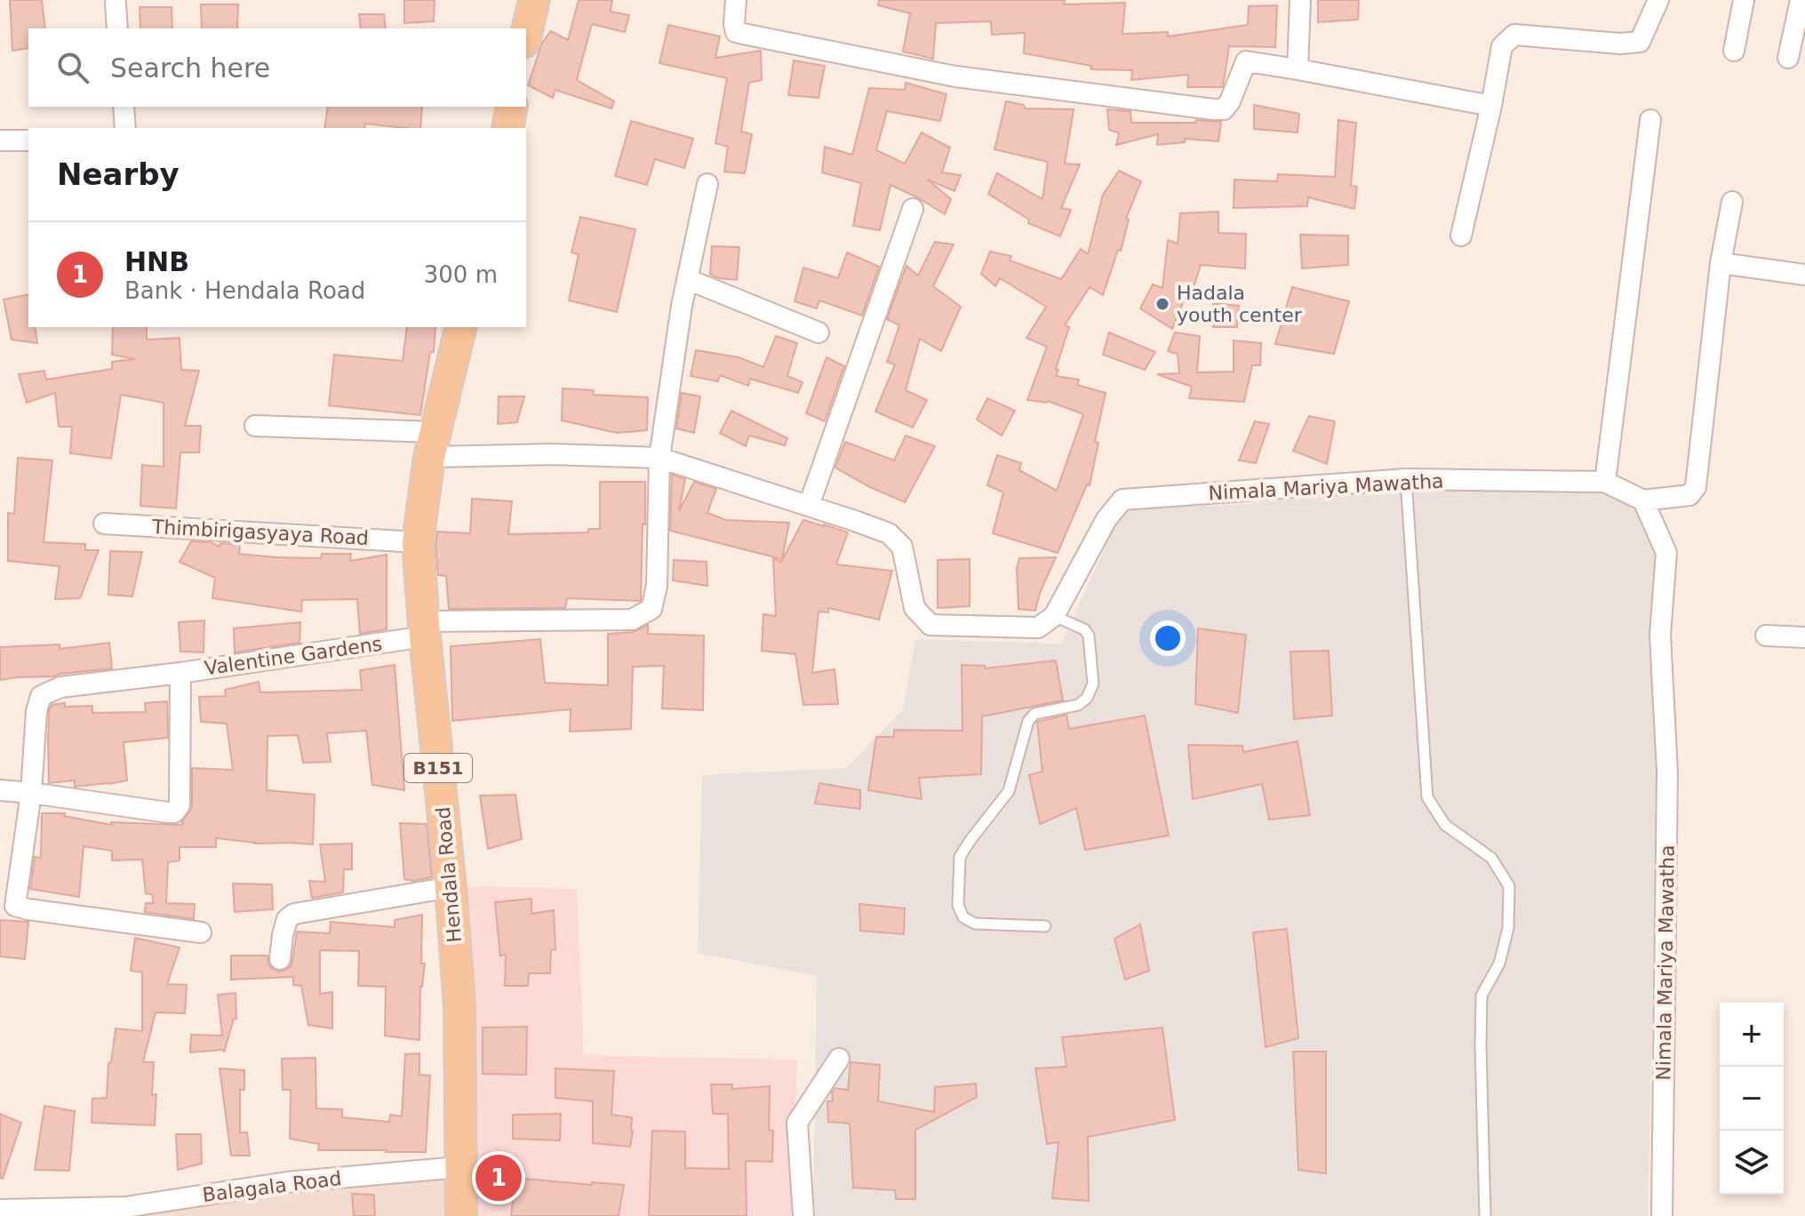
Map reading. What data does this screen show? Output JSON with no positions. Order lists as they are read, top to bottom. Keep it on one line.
{"streets":{"main road":["B151","Hendala Road"],"street":["Nimala Mariya Mawatha","Thimbirigasyaya Road","Valentine Gardens","Balagala Road"]},"crossings":[["Thimbirigasyaya Road","Hendala Road"],["Valentine Gardens","Hendala Road"],["Hendala Road","Balagala Road"]],"places":["Hadala youth center"],"page":{"search":"Search here","heading":"Nearby","list":[{"mark":"1","name":"HNB","note":"Bank · Hendala Road","value":"300 m"}],"map_buttons":["+","−"],"pins":"1"}}
